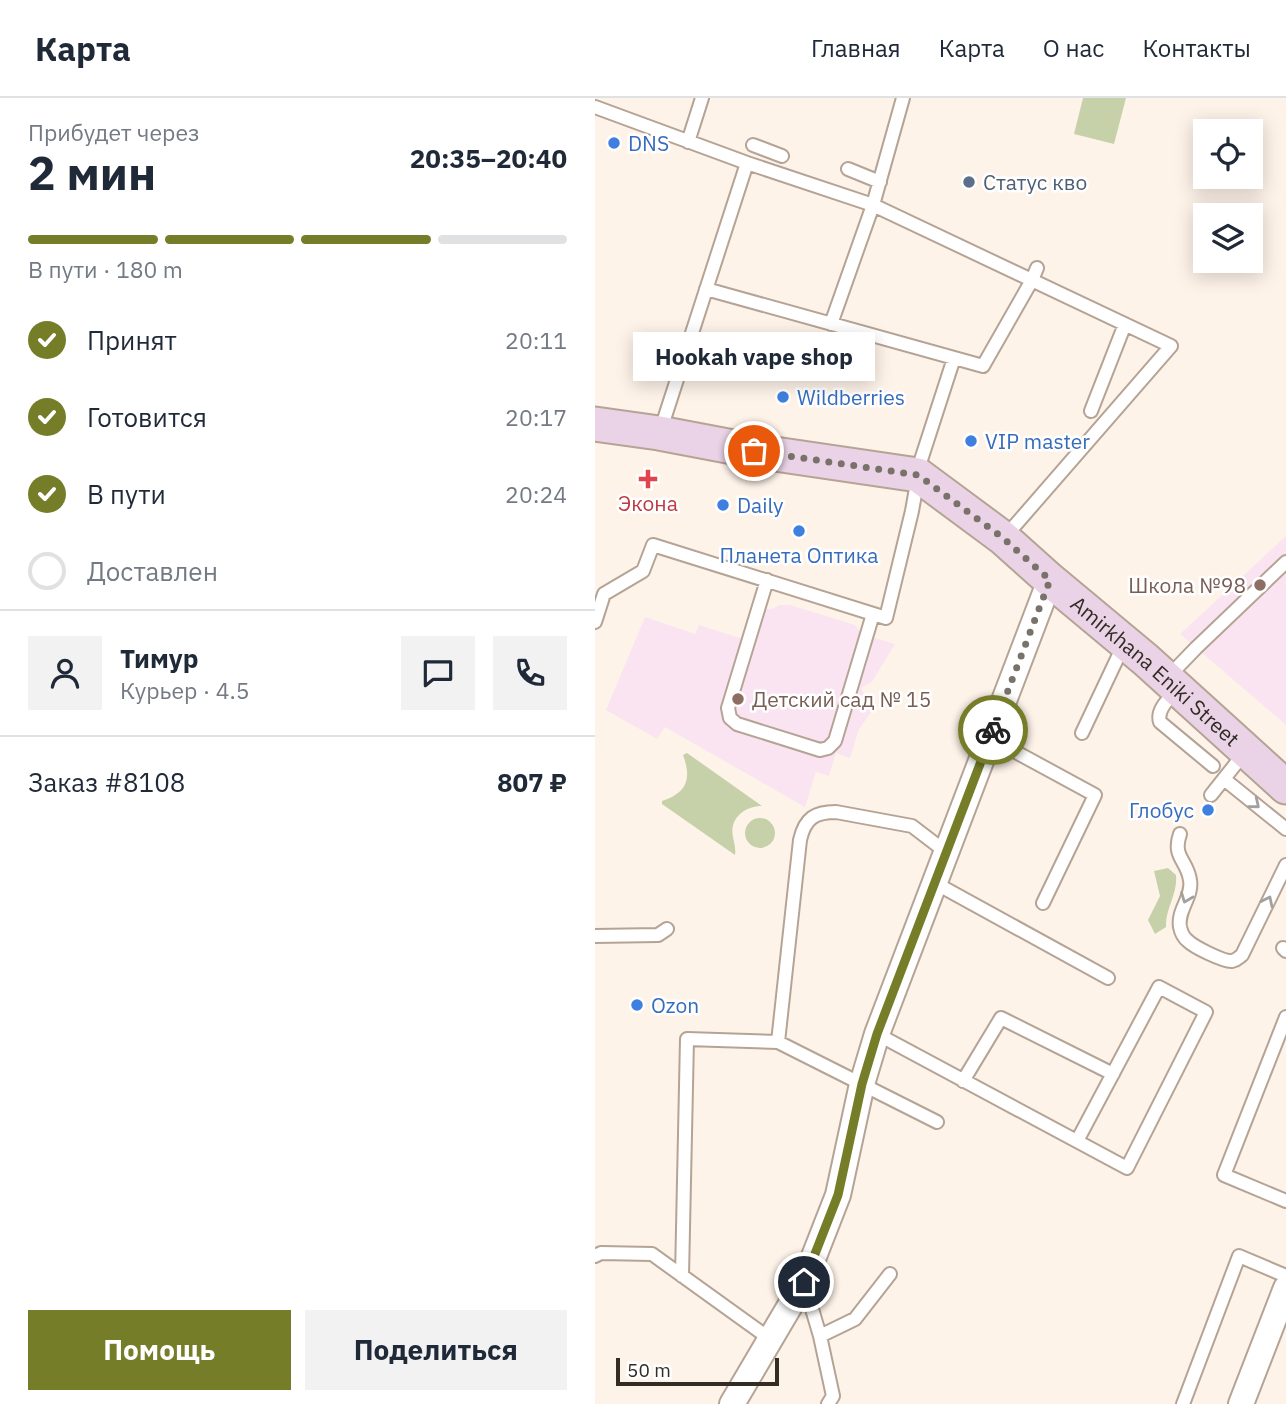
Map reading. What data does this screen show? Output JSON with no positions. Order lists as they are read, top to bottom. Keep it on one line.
{"streets":{"street":["Amirkhana Eniki Street"]},"places":{"other":["DNS","Статус кво","Wildberries","VIP master","Hookah vape shop","Daily","Планета Оптика","Школа №98","Детский сад № 15","Глобус","Ozon"],"health":["Экона"]},"scale_bar":"50 m","page":{"header":"Карта","nav":["Главная","Карта","О нас","Контакты"],"heading":["2 мин","Прибудет через","20:35–20:40"],"panel":["Тимур","Курьер · 4.5","Заказ #8108","807 ₽"],"bar":"В пути · 180 m","list":[["Принят","20:11"],["Готовится","20:17"],["В пути","20:24"],"Доставлен"],"bubble":"Hookah vape shop","buttons":["Помощь","Поделиться"],"scale":"50 m"}}
